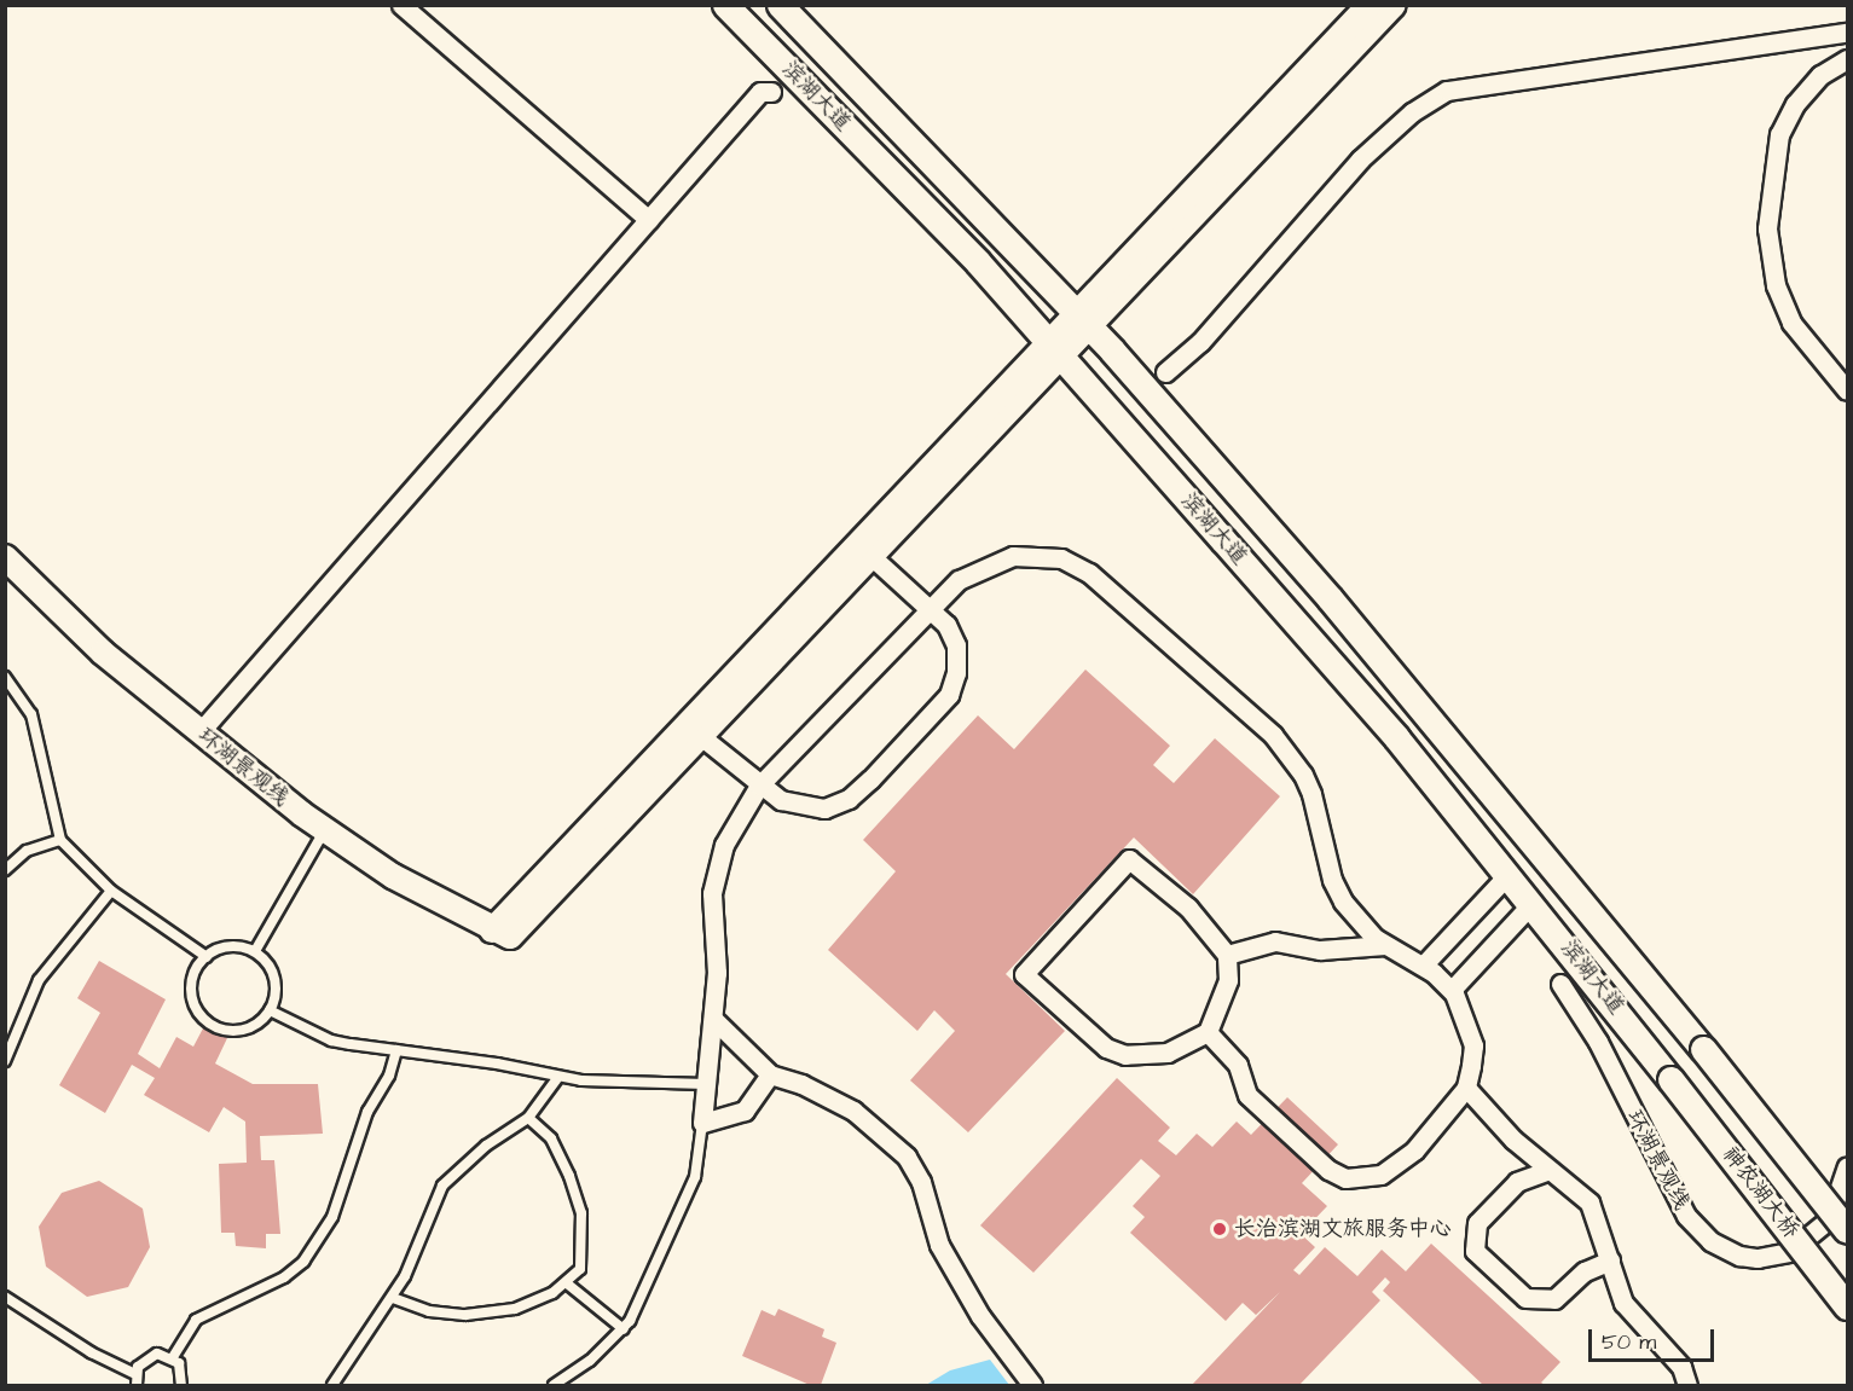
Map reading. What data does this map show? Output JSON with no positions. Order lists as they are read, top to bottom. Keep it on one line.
{"streets":{"main road":["滨湖大道","神农湖大桥"],"street":["环湖景观线"]},"crossings":[["滨湖大道","神农湖大桥"]],"places":["长治滨湖文旅服务中心"],"scale_bar":"50 m"}
